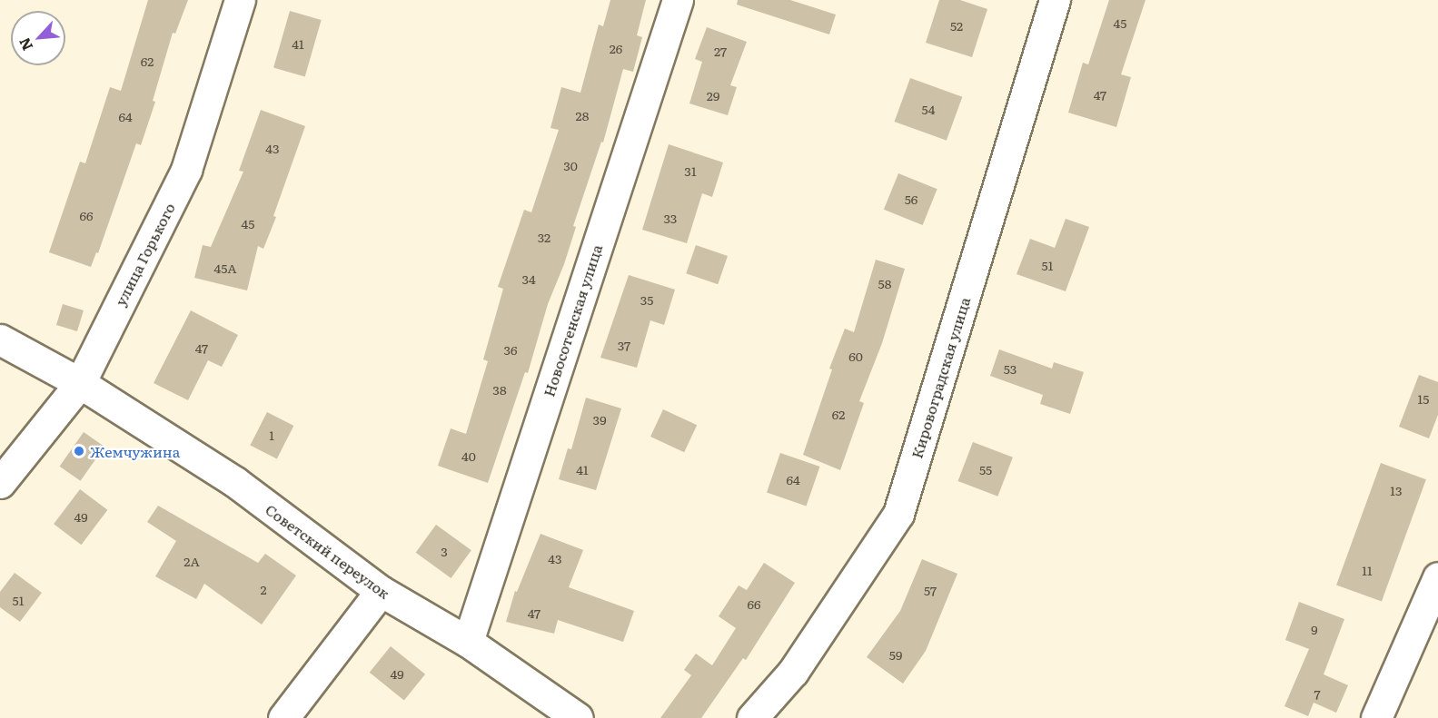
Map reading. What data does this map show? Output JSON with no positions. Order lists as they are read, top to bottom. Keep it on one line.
{"streets":{"street":["улица Горького","Новосотенская улица","Кировоградская улица","Советский переулок"]},"crossings":[["улица Горького","Советский переулок"],["Новосотенская улица","Советский переулок"]],"places":["Жемчужина"],"house_numbers":["45","52","41","26","27","62","47","29","54","28","64","43","30","31","56","66","33","45","32","51","45А","34","58","35","37","47","36","60","53","38","15","62","39","1","40","41","55","64","13","49","3","43","2А","11","2","57","51","66","47","9","59","49","7"],"north":"bottom left"}
